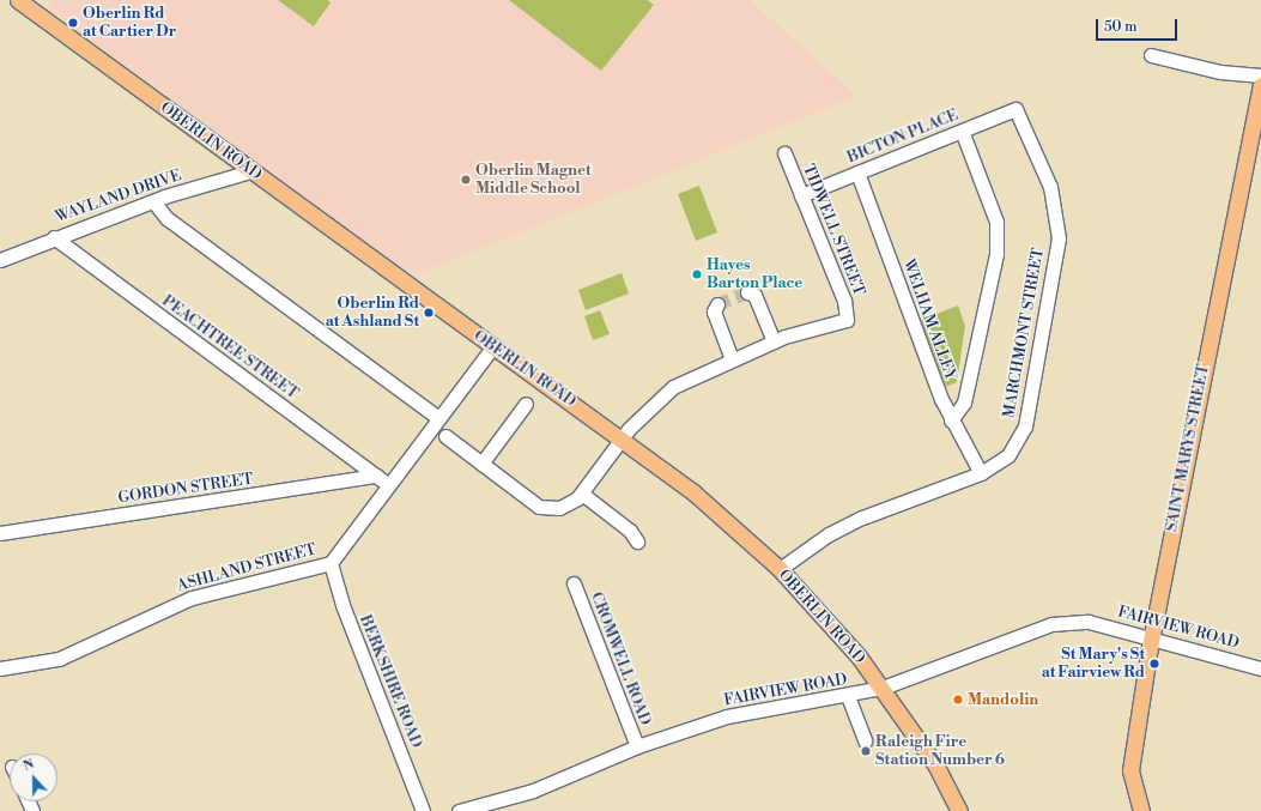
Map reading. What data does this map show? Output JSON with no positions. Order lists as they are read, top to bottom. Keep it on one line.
{"streets":{"main road":["OBERLIN ROAD","SAINT MARYS STREET"],"street":["BICTON PLACE","WAYLAND DRIVE","TIDWELL STREET","WELHAM ALLEY","MARCHMONT STREET","PEACHTREE STREET","GORDON STREET","ASHLAND STREET","FAIRVIEW ROAD","CROMWELL ROAD","BERKSHIRE ROAD"]},"crossings":[["BICTON PLACE","TIDWELL STREET"],["BICTON PLACE","WELHAM ALLEY"],["BICTON PLACE","MARCHMONT STREET"],["OBERLIN ROAD","WAYLAND DRIVE"],["OBERLIN ROAD","MARCHMONT STREET"],["OBERLIN ROAD","ASHLAND STREET"],["OBERLIN ROAD","FAIRVIEW ROAD"],["WAYLAND DRIVE","PEACHTREE STREET"],["WELHAM ALLEY","MARCHMONT STREET"],["PEACHTREE STREET","GORDON STREET"],["PEACHTREE STREET","ASHLAND STREET"],["SAINT MARYS STREET","FAIRVIEW ROAD"],["GORDON STREET","ASHLAND STREET"],["ASHLAND STREET","BERKSHIRE ROAD"],["FAIRVIEW ROAD","CROMWELL ROAD"]],"places":["Oberlin Rd at Cartier Dr","Oberlin Magnet Middle School","Hayes Barton Place","Oberlin Rd at Ashland St","St Mary's St at Fairview Rd","Mandolin","Raleigh Fire Station Number 6"],"scale_bar":"50 m","north":"top"}
